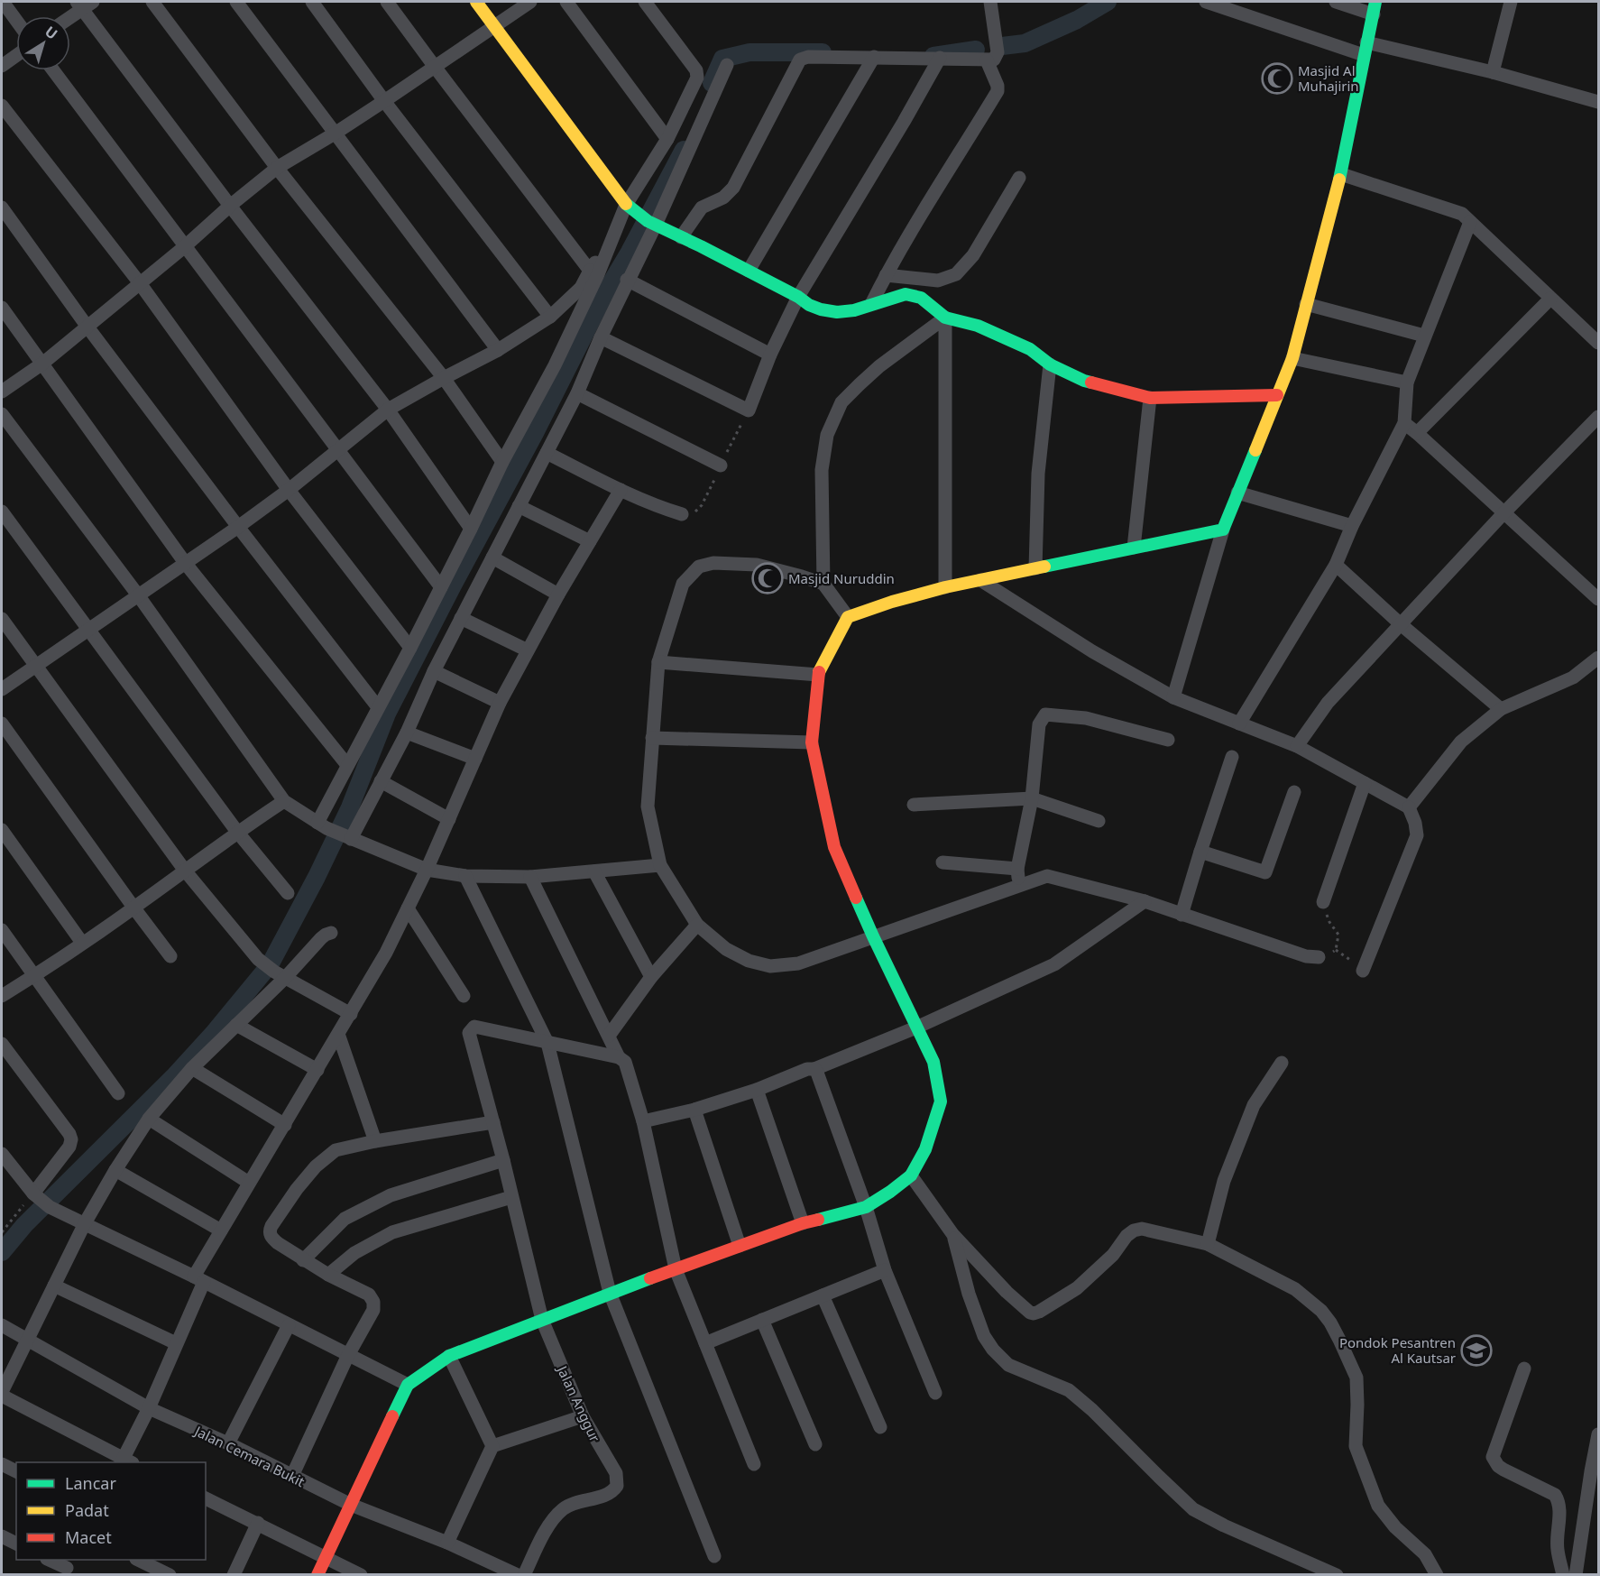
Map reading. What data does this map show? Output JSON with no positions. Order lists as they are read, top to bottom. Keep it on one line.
{"streets":{"street":["Jalan Anggur","Jalan Cemara Bukit"]},"places":{"mosque":["Masjid Al Muhajirin","Masjid Nuruddin"],"school or university":["Pondok Pesantren Al Kautsar"]},"legend":["Lancar","Padat","Macet"],"north":"top right"}
